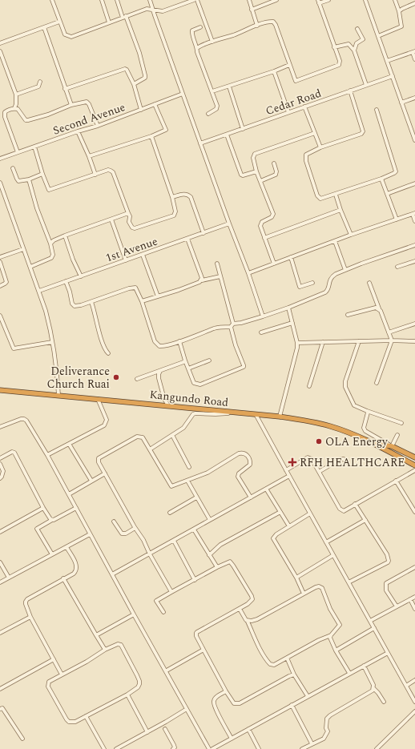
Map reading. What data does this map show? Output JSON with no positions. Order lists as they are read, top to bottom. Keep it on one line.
{"streets":{"highway":["Kangundo Road"],"street":["Cedar Road","Second Avenue","1st Avenue"]},"places":{"other":["Deliverance Church Ruai","OLA Energy"],"health":["RFH HEALTHCARE"]}}
